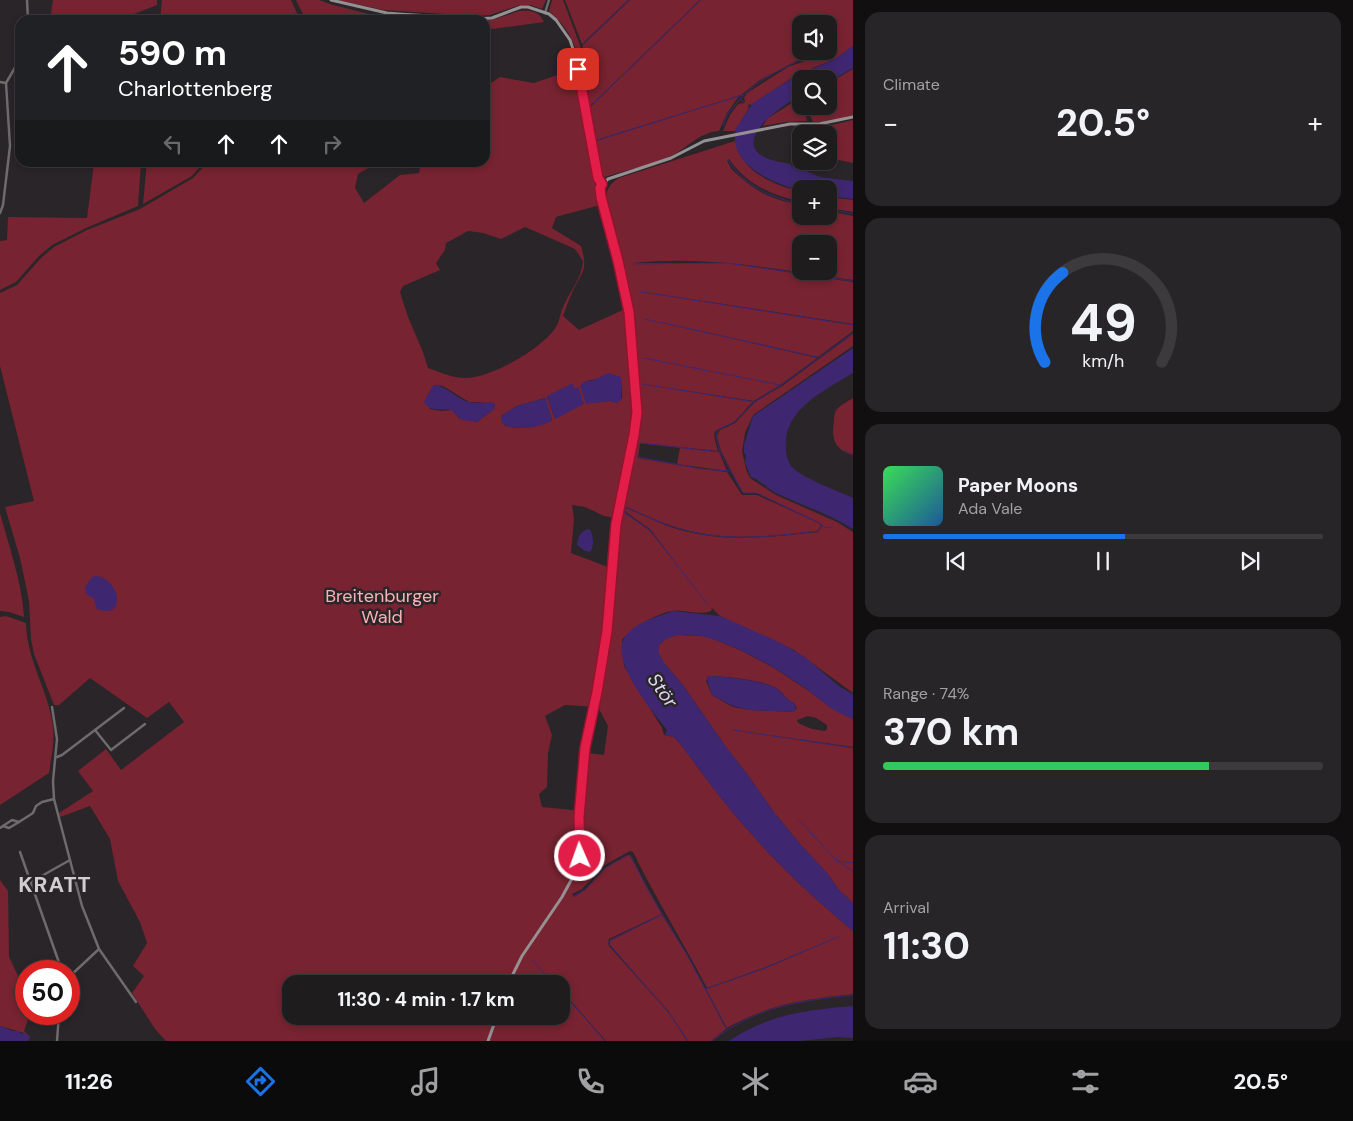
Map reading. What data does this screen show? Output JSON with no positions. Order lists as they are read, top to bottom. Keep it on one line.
{"districts":["KRATT"],"water":["Stör"],"parks":["Breitenburger Wald"],"page":{"tile":["Climate",["Range · 74%","370 km"],["Arrival","11:30"]],"map_buttons":["+","−"],"turn":["590 m","Charlottenberg"],"heat":["−","20.5°","+"],"song":["Paper Moons","Ada Vale"],"limit":"50","trip":"11:30 · 4 min · 1.7 km","tabs":["11:26","20.5°"],"gauge":["49","km/h"]}}
